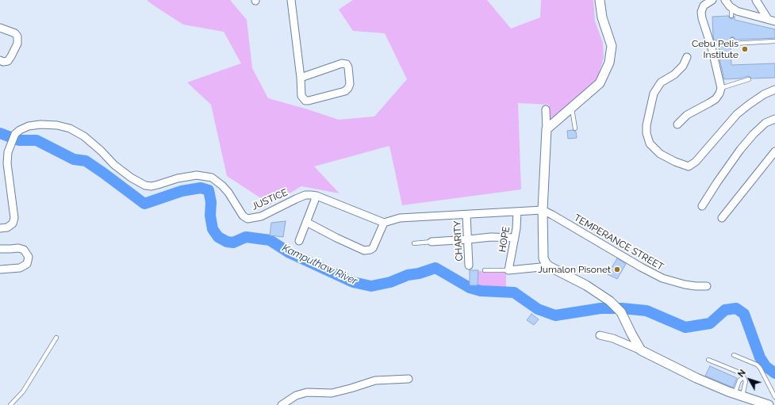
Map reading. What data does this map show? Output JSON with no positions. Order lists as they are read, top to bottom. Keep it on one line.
{"streets":{"street":["JUSTICE","HOPE","CHARITY","TEMPERANCE STREET"]},"water":["Kamputhaw River"],"places":["Cebu Pelis Institute","Jumalon Pisonet"],"north":"top left"}
